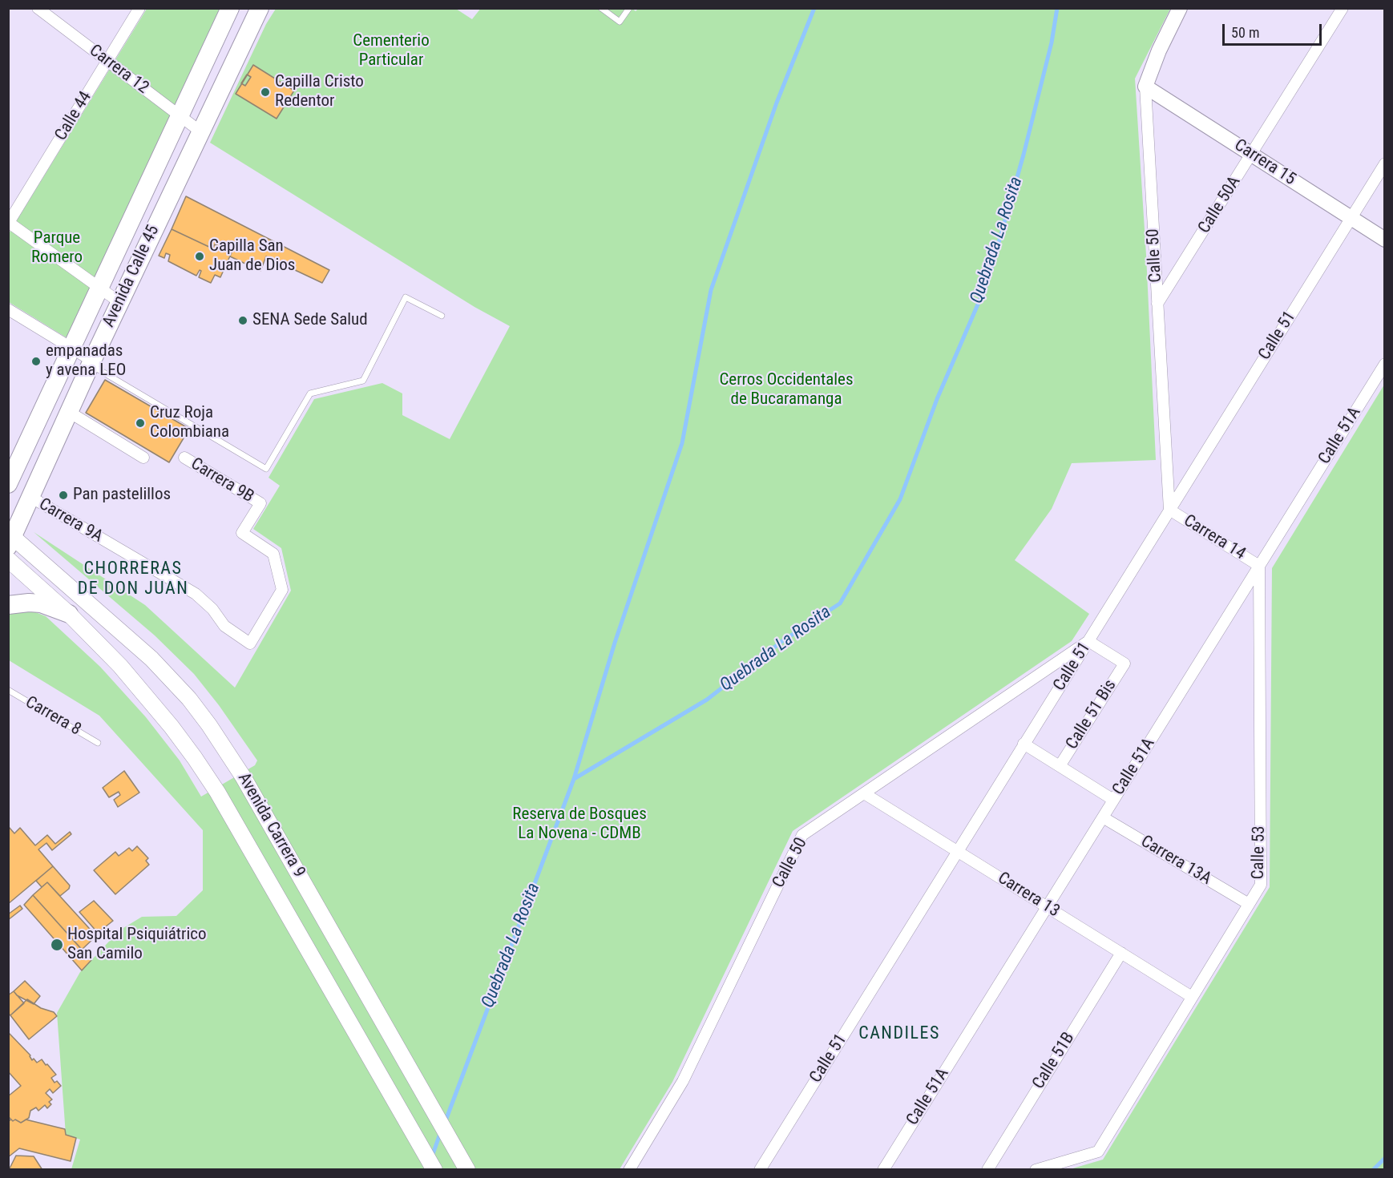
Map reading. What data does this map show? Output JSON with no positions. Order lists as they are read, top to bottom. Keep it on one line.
{"streets":{"main road":["Avenida Calle 45","Avenida Carrera 9"],"street":["Carrera 12","Calle 44","Carrera 15","Calle 50A","Calle 50","Calle 51","Calle 51A","Carrera 9B","Carrera 9A","Carrera 14","Calle 51 Bis","Calle 53","Carrera 13A","Carrera 13","Calle 51B"],"lane":["Carrera 8"]},"crossings":[["Carrera 12","Calle 44"],["Carrera 12","Avenida Calle 45"],["Carrera 15","Calle 50A"],["Carrera 15","Calle 50"],["Carrera 15","Calle 51"],["Calle 50A","Calle 50"],["Calle 50","Calle 51"],["Calle 50","Carrera 14"],["Calle 50","Calle 51 Bis"],["Calle 50","Carrera 13"],["Avenida Calle 45","Carrera 9A"],["Avenida Calle 45","Avenida Carrera 9"],["Calle 51","Carrera 14"],["Calle 51","Calle 51 Bis"],["Calle 51","Carrera 13"],["Calle 51A","Carrera 14"],["Calle 51A","Calle 53"],["Calle 51A","Carrera 13A"],["Calle 51A","Carrera 13"],["Carrera 9B","Carrera 9A"],["Carrera 14","Calle 53"],["Calle 53","Carrera 13A"],["Calle 53","Carrera 13"],["Carrera 13","Calle 51B"]],"districts":["CHORRERAS DE DON JUAN","CANDILES"],"water":["Quebrada La Rosita"],"parks":["Cementerio Particular","Parque Romero","Cerros Occidentales de Bucaramanga","Reserva de Bosques La Novena - CDMB"],"places":["Capilla Cristo Redentor","Capilla San Juan de Dios","SENA Sede Salud","empanadas y avena LEO","Cruz Roja Colombiana","Pan pastelillos","Hospital Psiquiátrico San Camilo"],"scale_bar":"50 m"}
